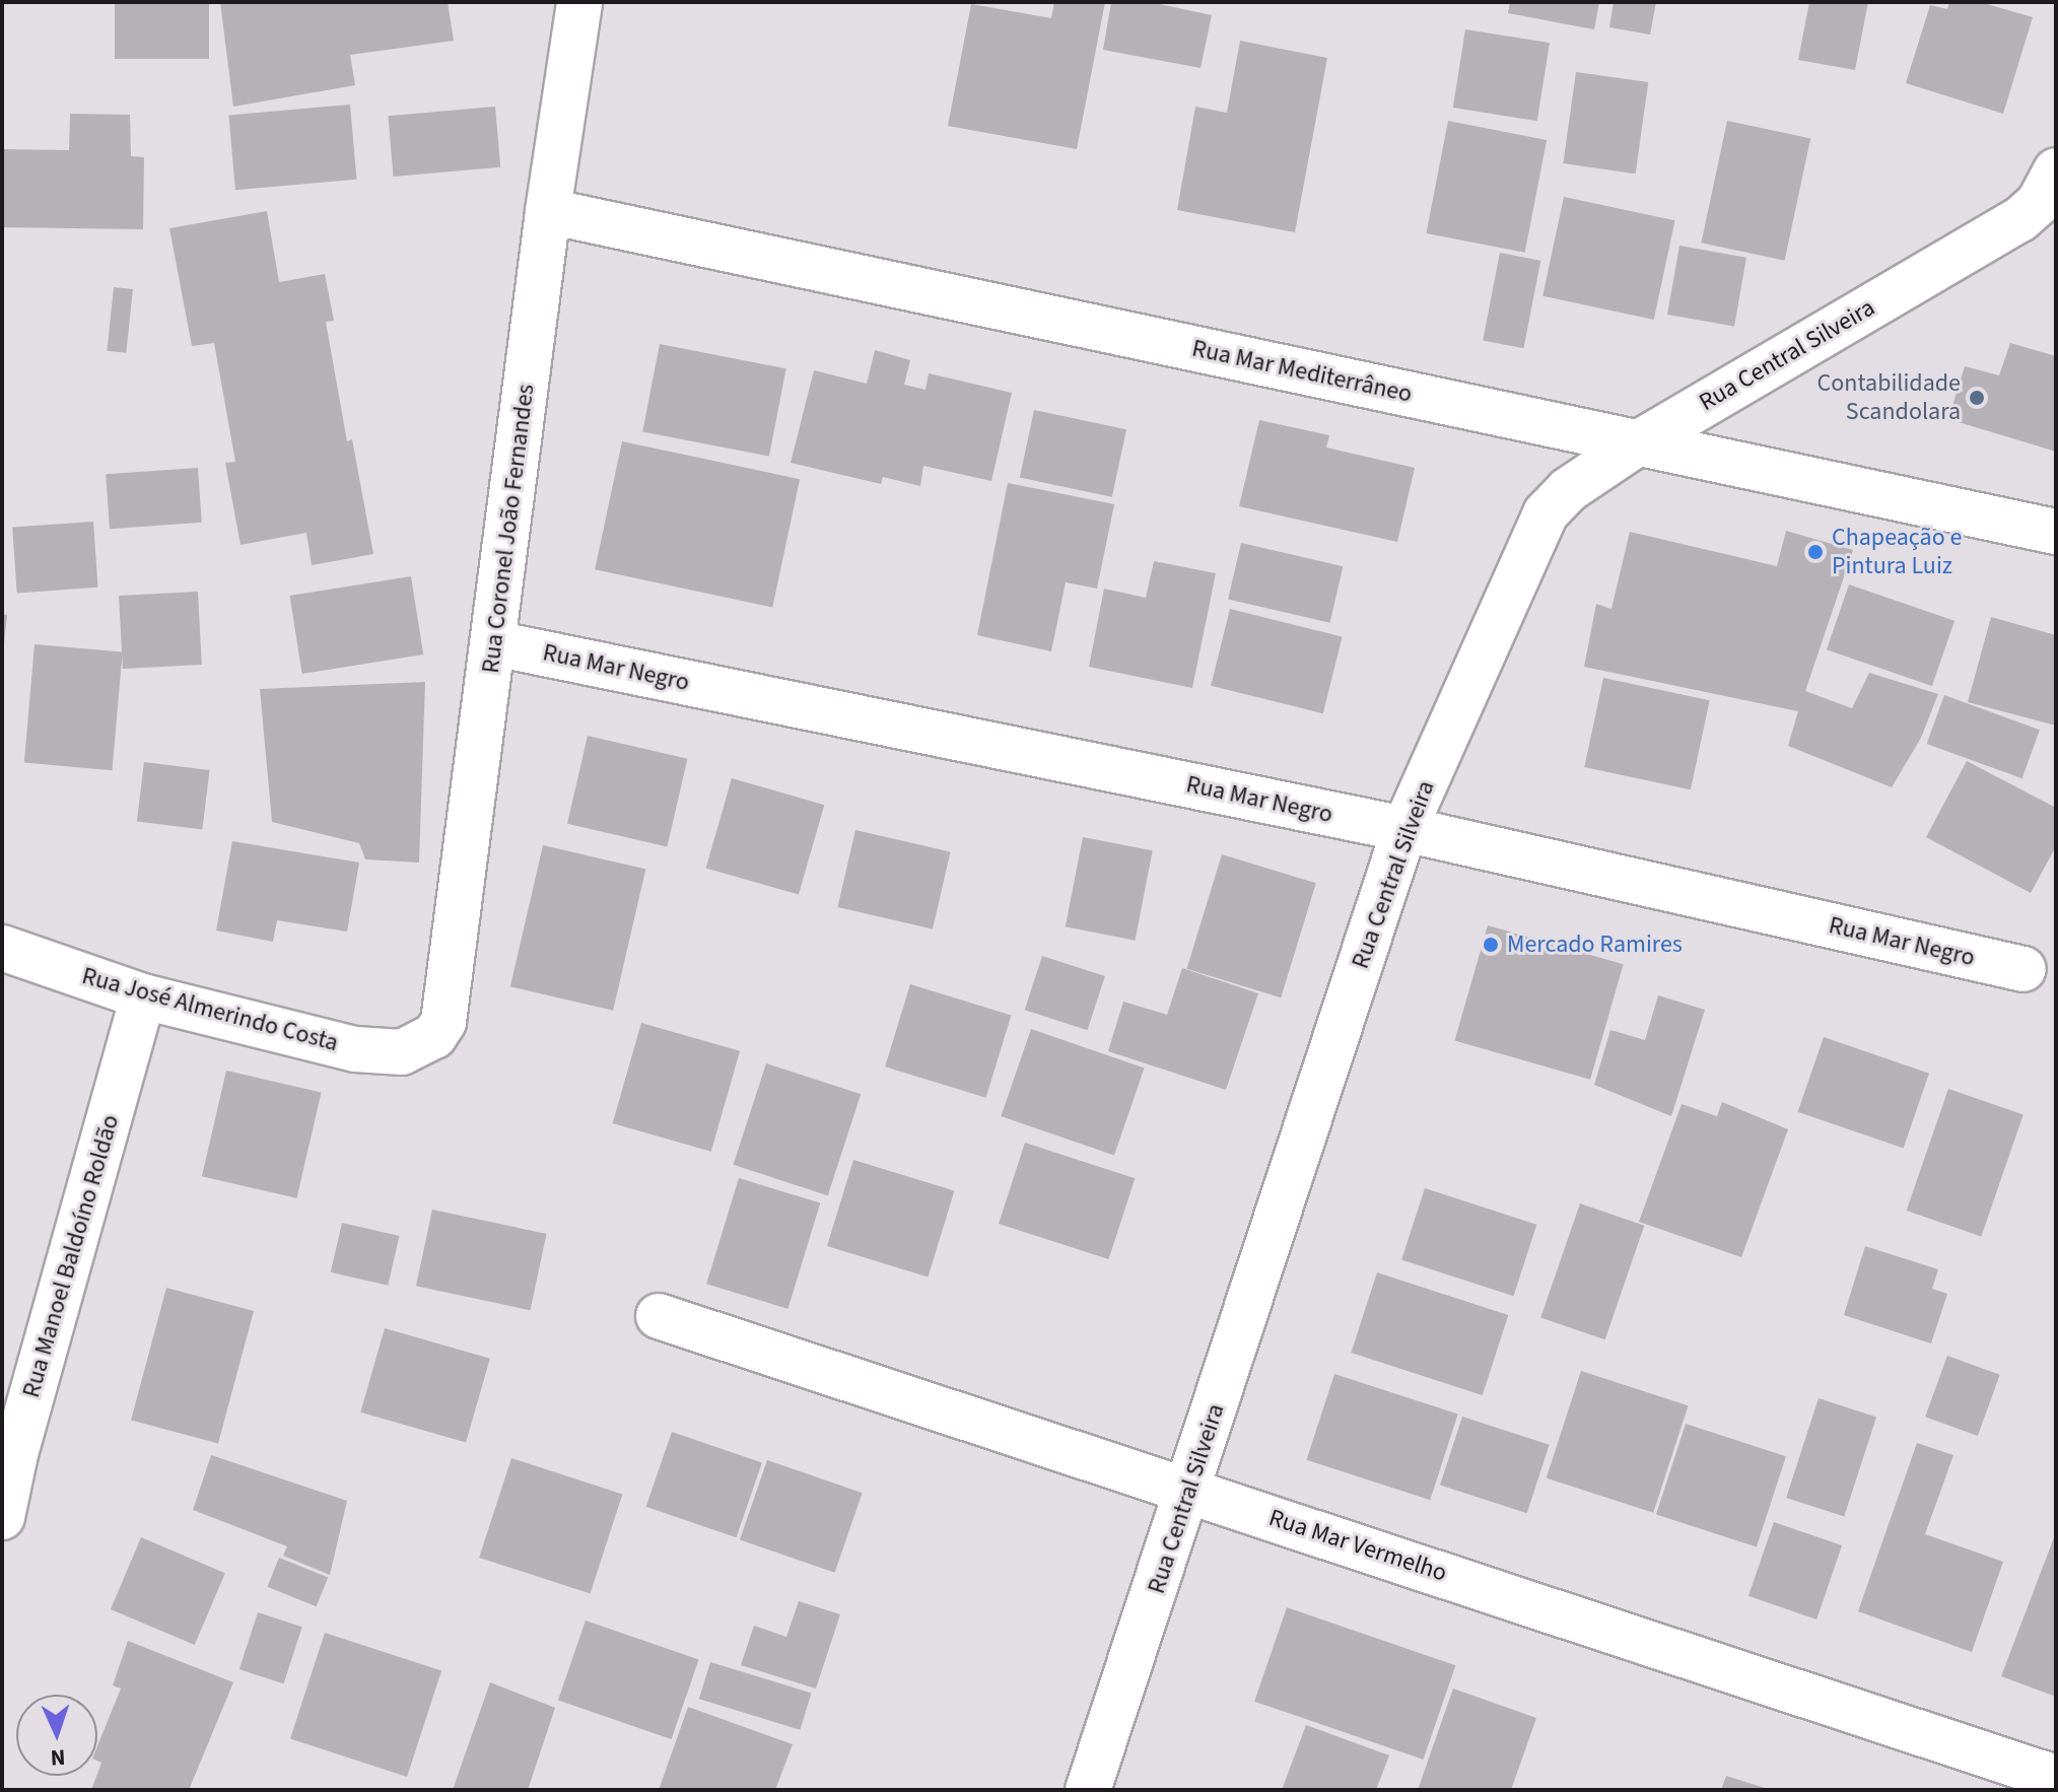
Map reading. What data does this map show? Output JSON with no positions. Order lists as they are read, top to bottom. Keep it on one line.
{"streets":{"street":["Rua Central Silveira","Rua Mar Mediterrâneo","Rua Coronel João Fernandes","Rua Mar Negro","Rua José Almerindo Costa","Rua Manoel Baldoíno Roldão","Rua Mar Vermelho"]},"crossings":[["Rua Central Silveira","Rua Mar Mediterrâneo"],["Rua Central Silveira","Rua Mar Negro"],["Rua Central Silveira","Rua Mar Vermelho"],["Rua Mar Mediterrâneo","Rua Coronel João Fernandes"],["Rua Coronel João Fernandes","Rua Mar Negro"],["Rua Coronel João Fernandes","Rua José Almerindo Costa"],["Rua José Almerindo Costa","Rua Manoel Baldoíno Roldão"]],"places":["Contabilidade Scandolara","Chapeação e Pintura Luiz","Mercado Ramires"],"north":"bottom"}
